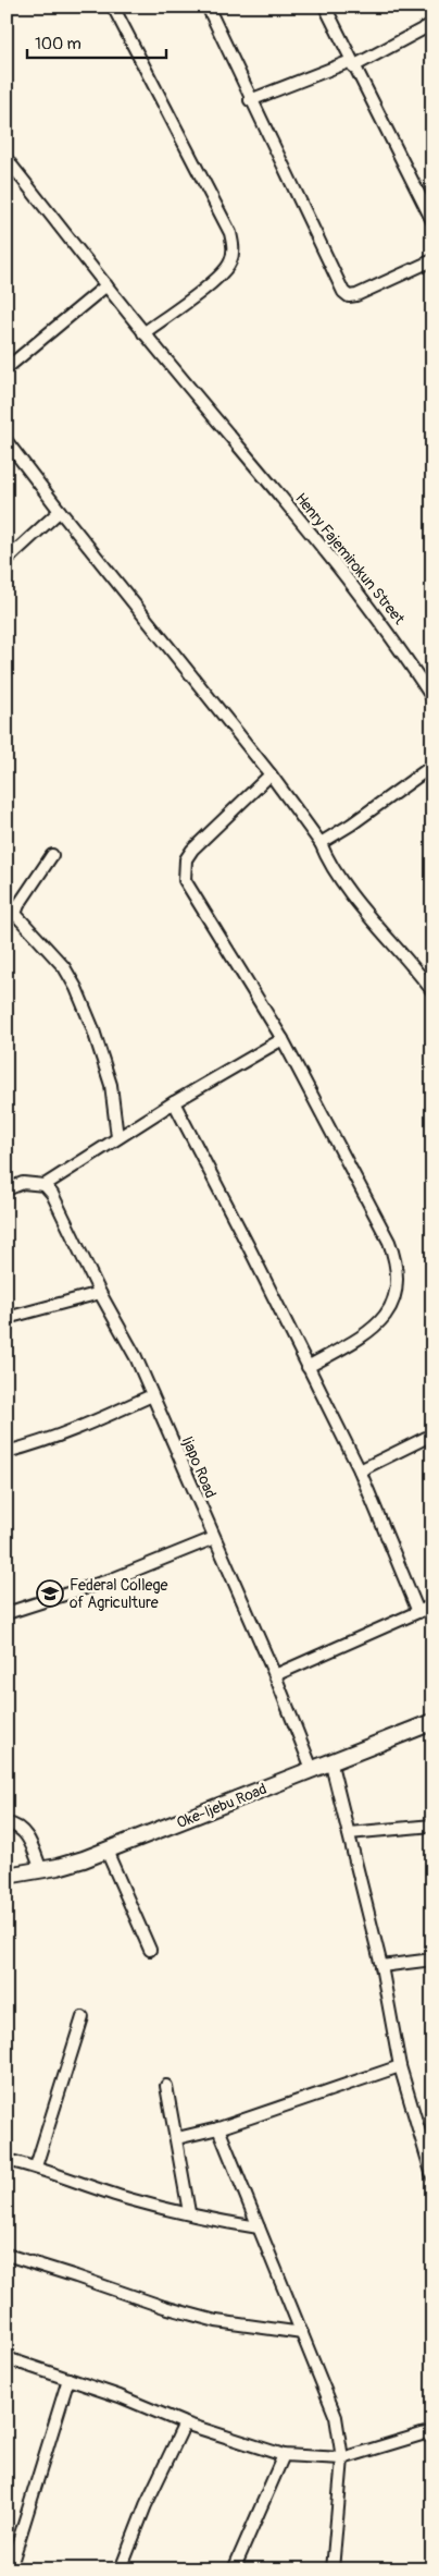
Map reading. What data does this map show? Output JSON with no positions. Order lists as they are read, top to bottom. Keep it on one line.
{"streets":{"main road":["Oke-Ijebu Road"],"street":["Henry Fajemirokun Street","Ijapo Road"]},"crossings":[["Ijapo Road","Oke-Ijebu Road"]],"places":{"school or university":["Federal College of Agriculture"]},"scale_bar":"100 m"}
